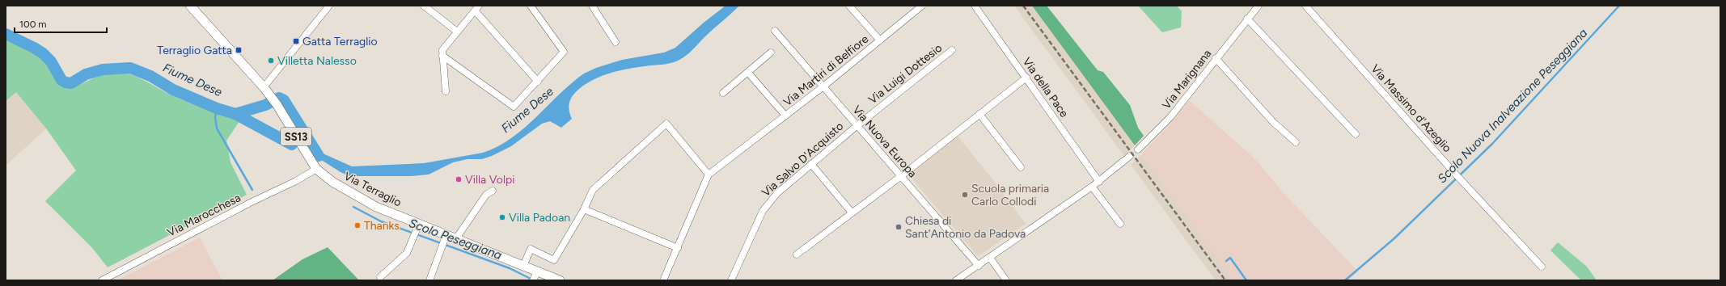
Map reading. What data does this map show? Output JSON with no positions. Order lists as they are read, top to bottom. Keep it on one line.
{"streets":{"main road":["SS13","Via Terraglio"],"street":["Via Martiri di Belfiore","Via Luigi Dottesio","Via Marignana","Via della Pace","Via Massimo d'Azeglio","Via Nuova Europa","Via Salvo D'Acquisto","Via Marocchesa"]},"crossings":[["Via Martiri di Belfiore","Via Nuova Europa"],["Via Luigi Dottesio","Via Nuova Europa"],["Via Luigi Dottesio","Via Salvo D'Acquisto"],["Via Nuova Europa","Via Salvo D'Acquisto"],["Via Terraglio","Via Marocchesa"]],"water":["Fiume Dese","Scolo Nuova Inalveazione Peseggiana","Scolo Peseggiana"],"places":{"transit":["Gatta Terraglio","Terraglio Gatta"],"other":["Villetta Nalesso","Villa Volpi","Scuola primaria Carlo Collodi","Villa Padoan","Thanks","Chiesa di Sant'Antonio da Padova"]},"scale_bar":"100 m"}
